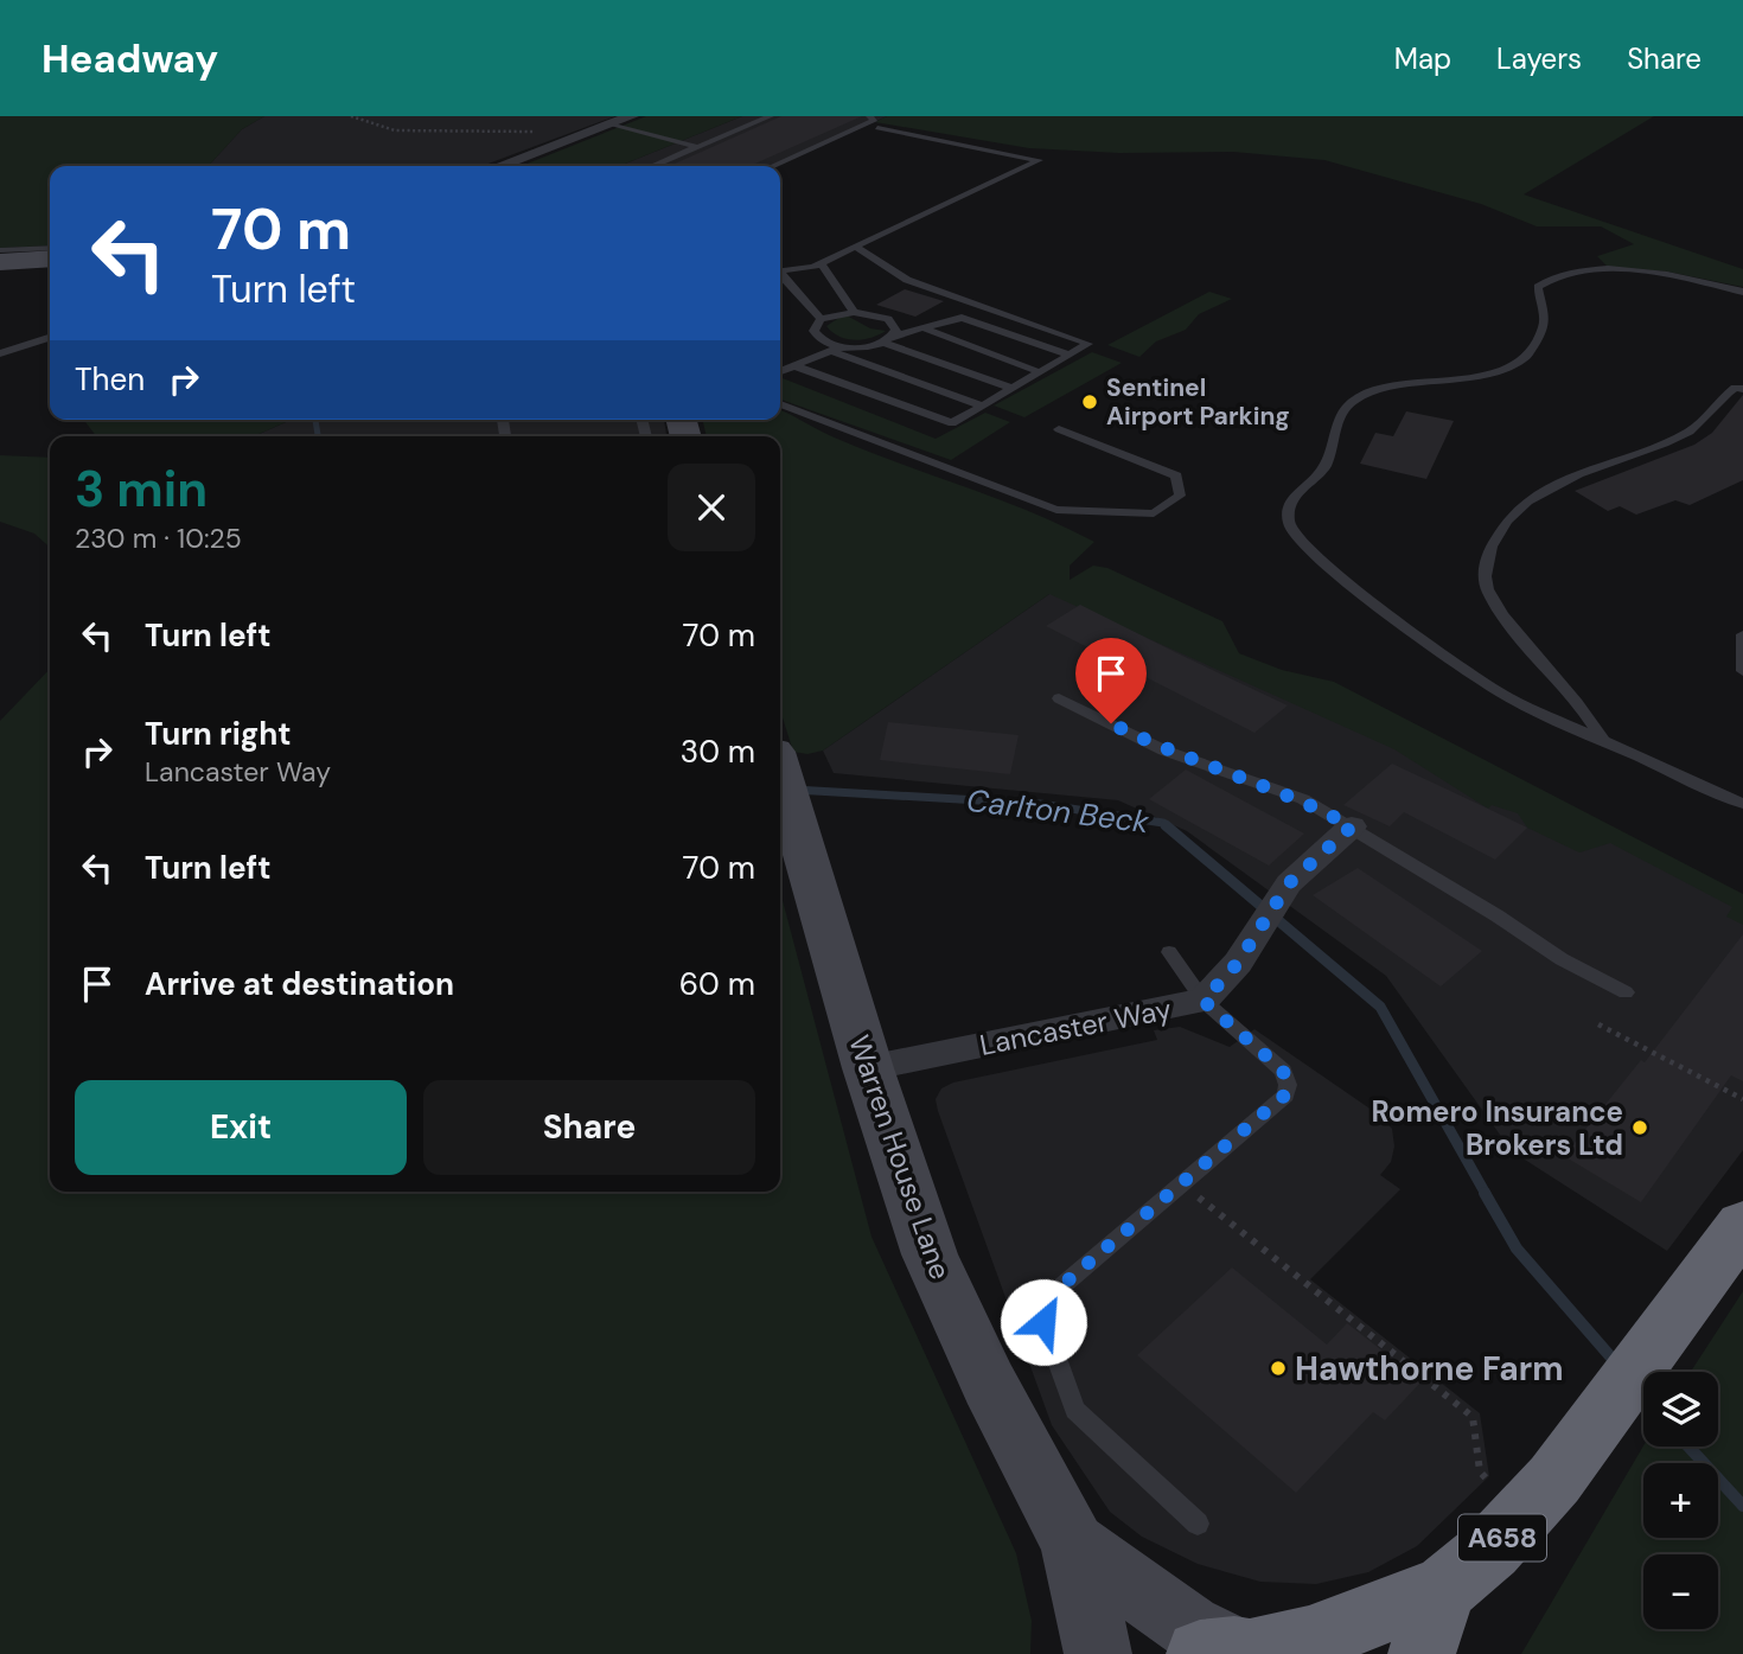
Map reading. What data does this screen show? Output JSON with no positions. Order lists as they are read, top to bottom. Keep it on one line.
{"streets":{"highway":["A658"],"street":["Lancaster Way","Warren House Lane"]},"crossings":[["Lancaster Way","Warren House Lane"],["Warren House Lane","A658"]],"water":["Carlton Beck"],"places":["Sentinel Airport Parking","Romero Insurance Brokers Ltd","Hawthorne Farm"],"page":{"header":"Headway","nav":["Map","Layers","Share"],"turn":["70 m","Turn left"],"then":"Then","heading":["3 min","230 m · 10:25"],"list":[{"name":"Turn left","value":"70 m"},{"name":"Turn right","note":"Lancaster Way","value":"30 m"},{"name":"Turn left","value":"70 m"},{"name":"Arrive at destination","value":"60 m"}],"buttons":["Exit","Share"],"map_buttons":["+","−"]}}
